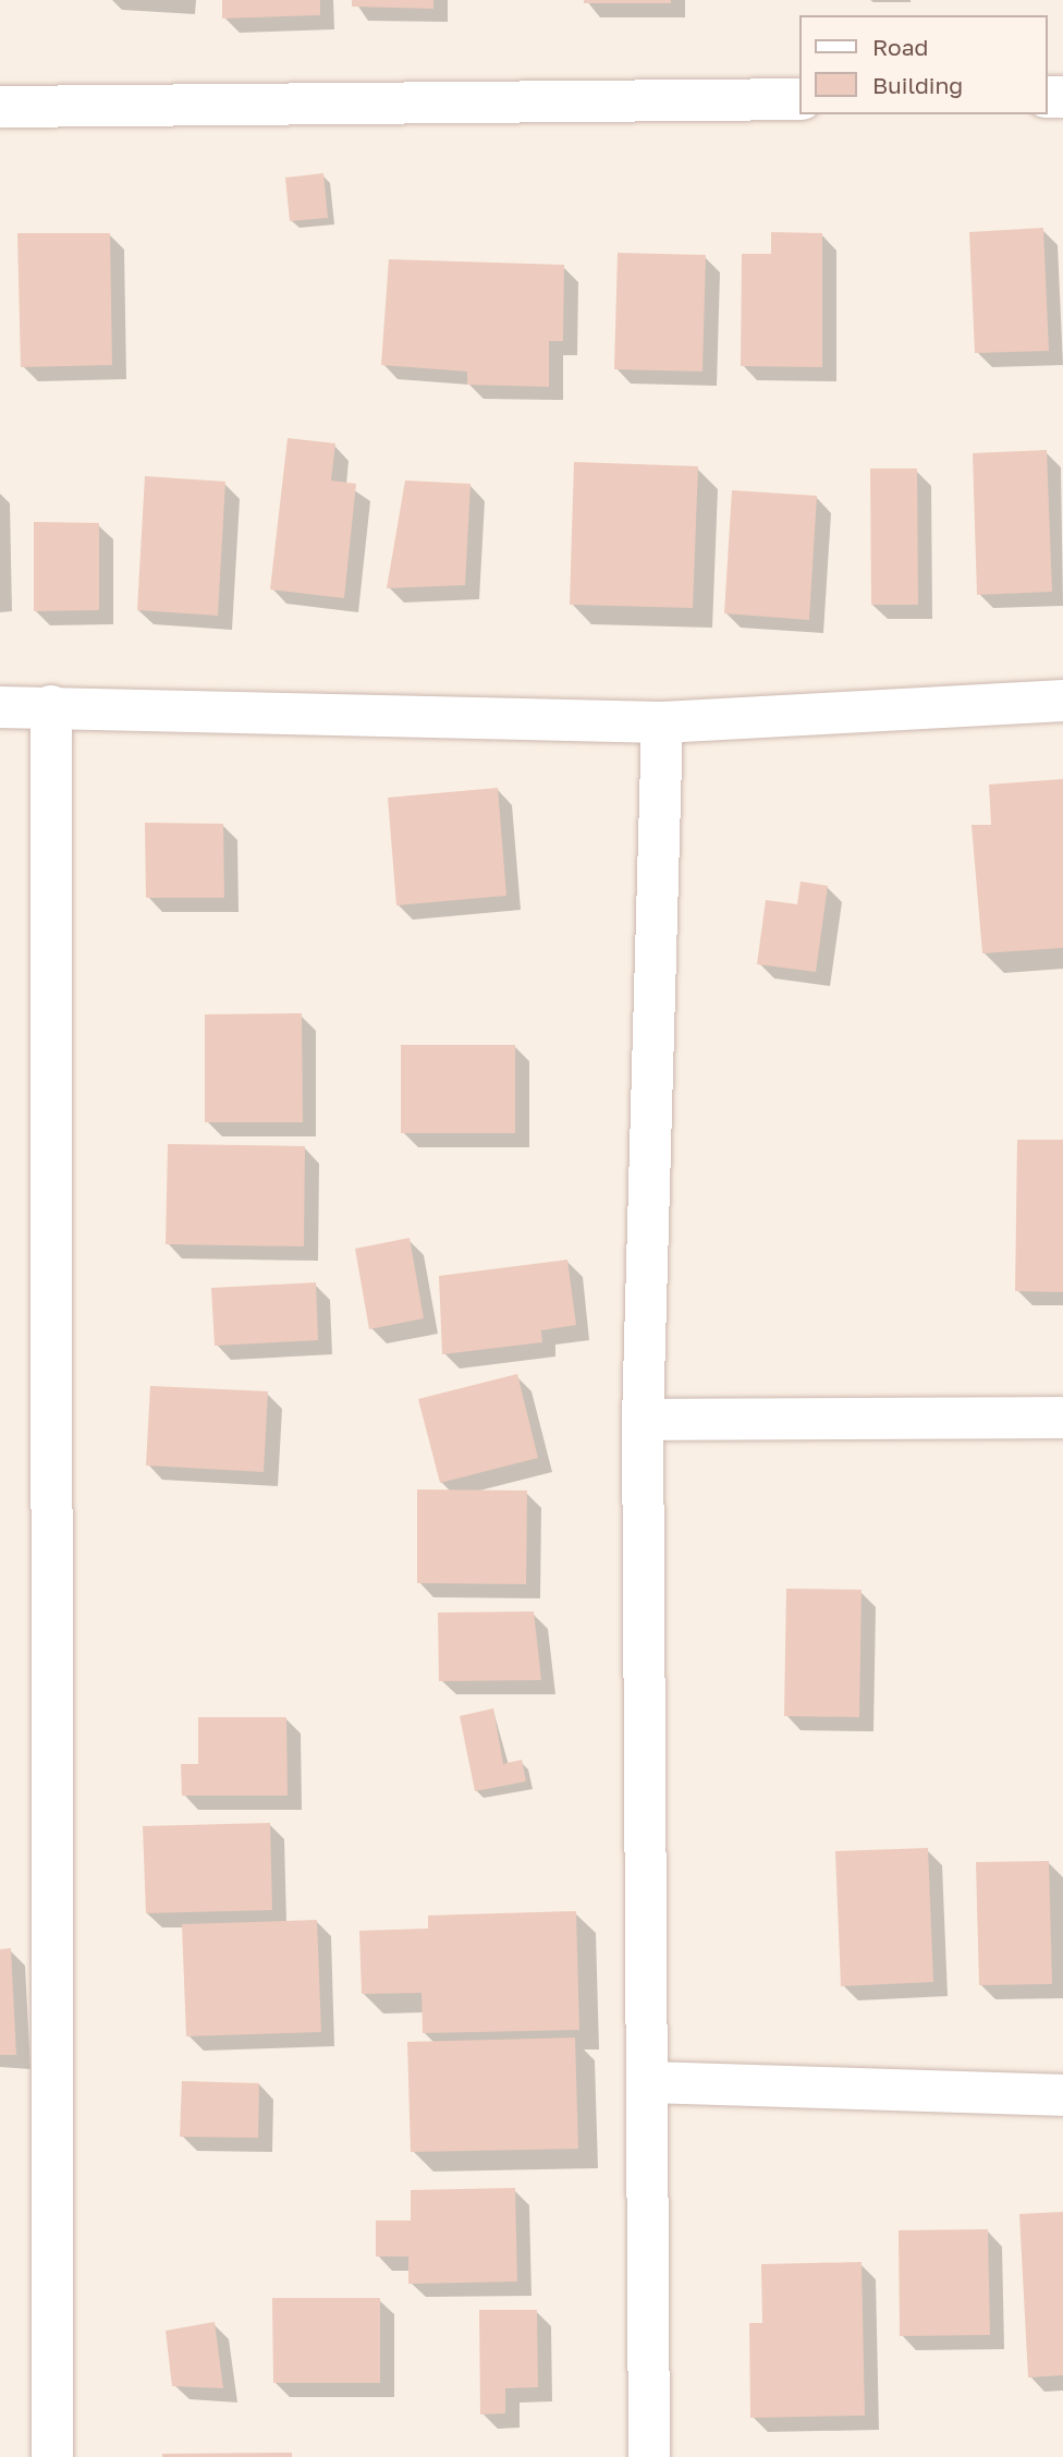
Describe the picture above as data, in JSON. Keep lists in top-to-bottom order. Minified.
{"legend":["Road","Building"]}
